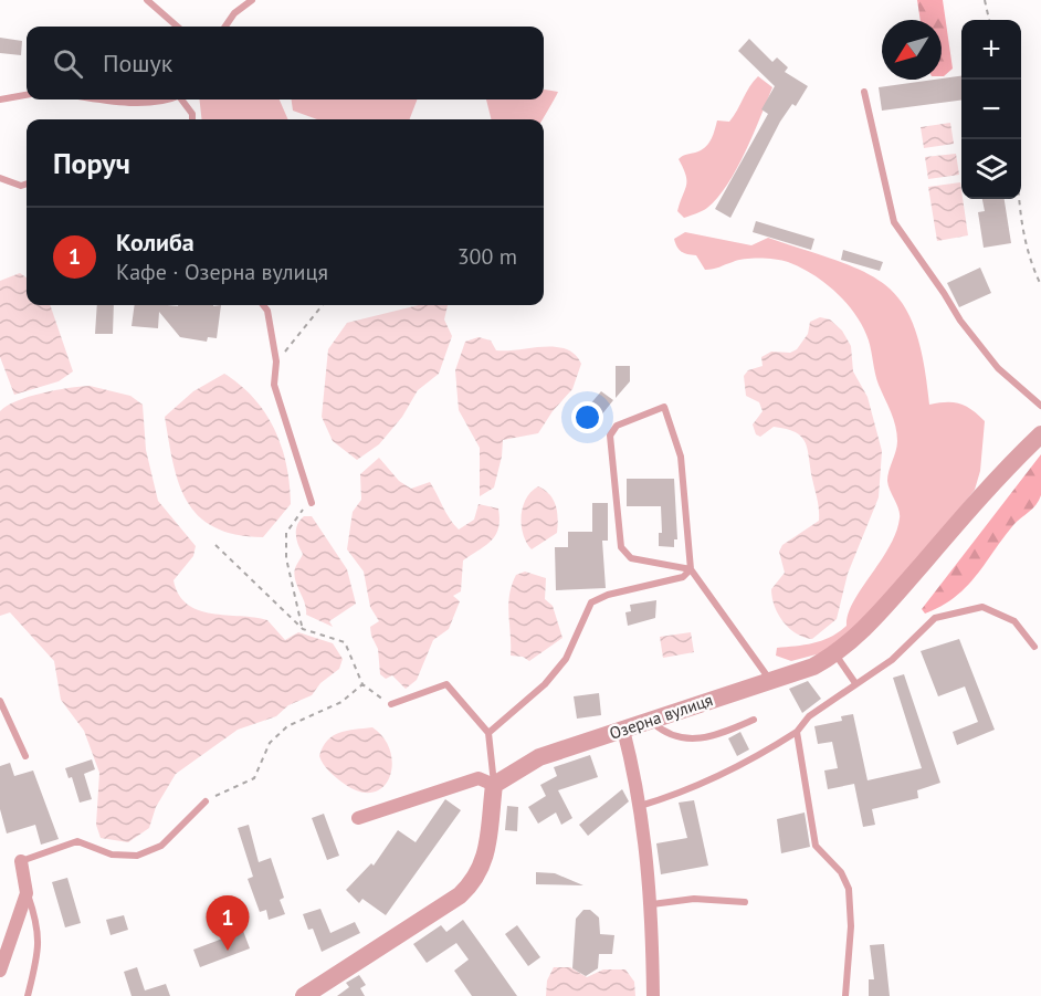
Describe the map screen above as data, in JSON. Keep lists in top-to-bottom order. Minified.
{"streets":{"street":["Озерна вулиця"]},"north":"bottom left","page":{"map_buttons":["+","−"],"search":"Пошук","heading":"Поруч","list":[{"mark":"1","name":"Колиба","note":"Кафе · Озерна вулиця","value":"300 m"}],"pins":"1"}}
